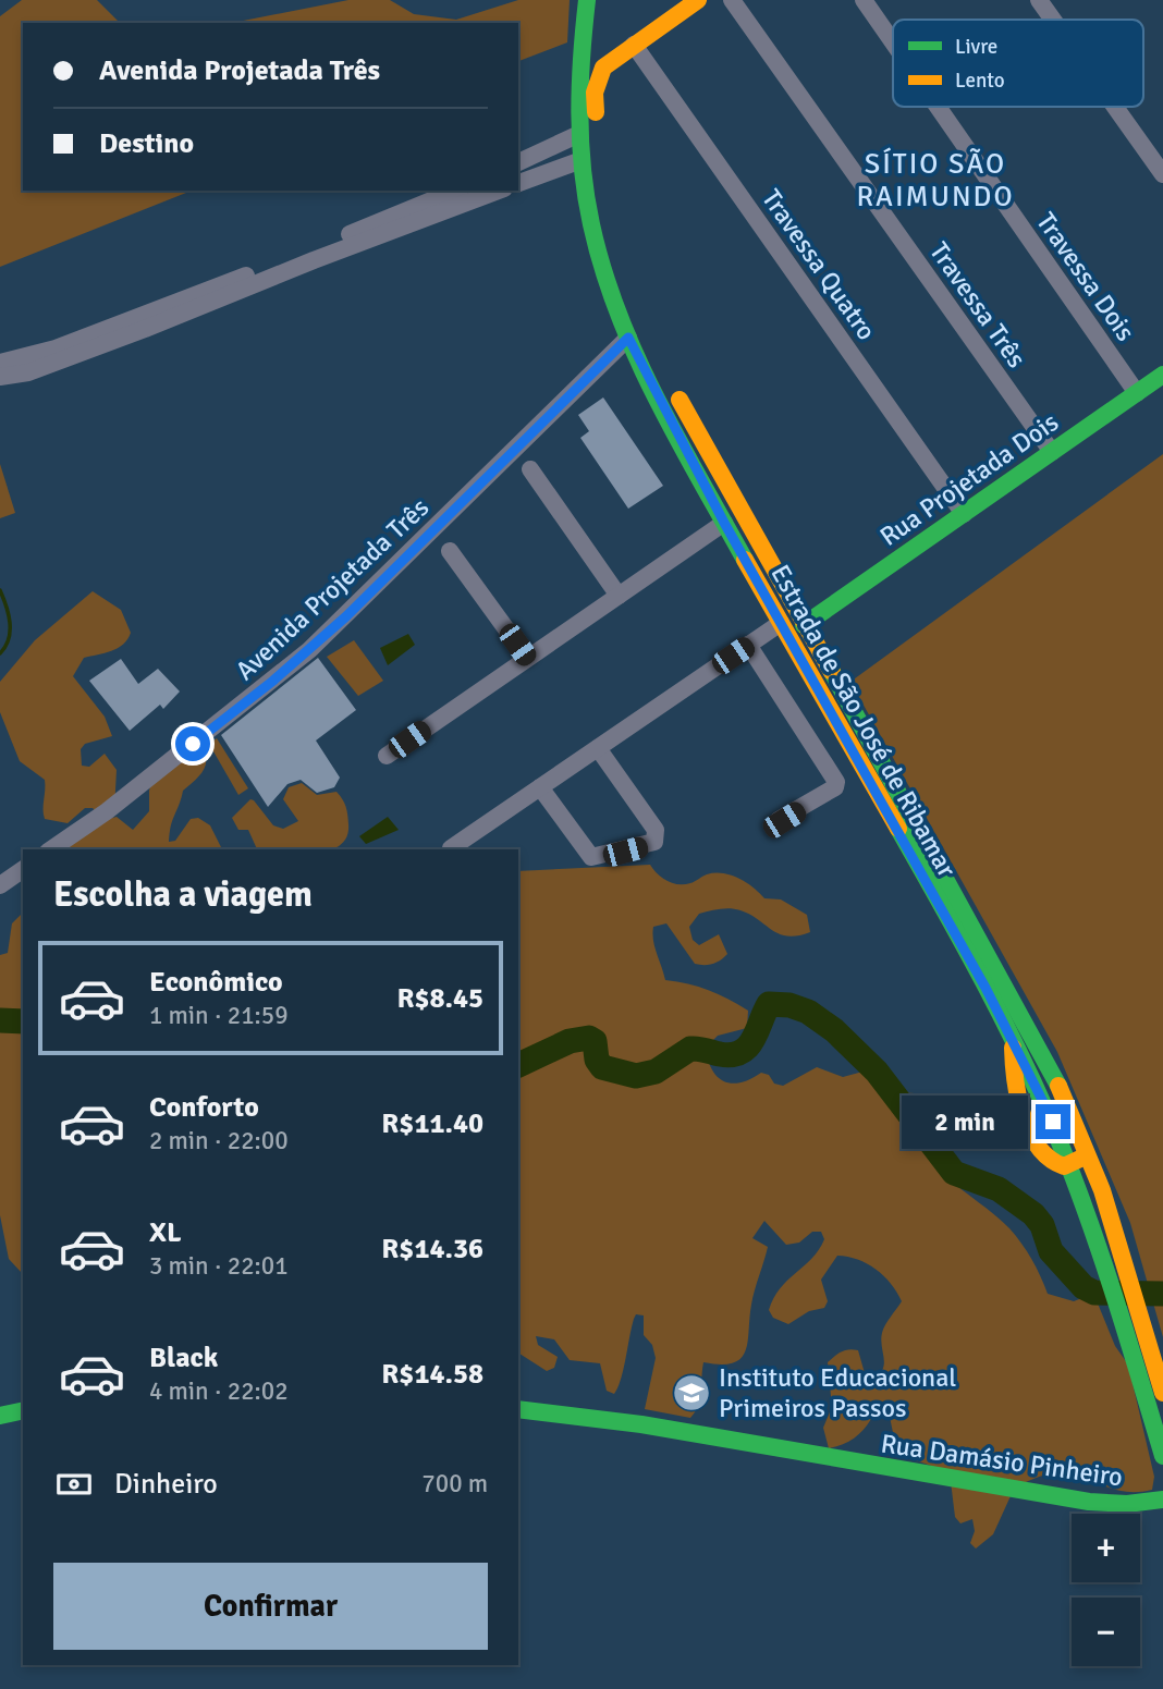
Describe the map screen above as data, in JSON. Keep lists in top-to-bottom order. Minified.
{"streets":{"main road":["Rua Projetada Dois","Estrada de São José de Ribamar","Rua Damásio Pinheiro"],"street":["Travessa Quatro","Travessa Dois","Travessa Três","Avenida Projetada Três"]},"crossings":[["Travessa Quatro","Rua Projetada Dois"],["Travessa Dois","Rua Projetada Dois"],["Travessa Três","Rua Projetada Dois"],["Rua Projetada Dois","Estrada de São José de Ribamar"],["Avenida Projetada Três","Estrada de São José de Ribamar"]],"districts":["SÍTIO SÃO RAIMUNDO"],"places":{"school or university":["Instituto Educacional Primeiros Passos"]},"legend":["Livre","Lento"],"page":{"banner":["Avenida Projetada Três","Destino"],"heading":"Escolha a viagem","list":[{"name":"Econômico","note":"1 min · 21:59","value":"R$8.45"},{"name":"Conforto","note":"2 min · 22:00","value":"R$11.40"},{"name":"XL","note":"3 min · 22:01","value":"R$14.36"},{"name":"Black","note":"4 min · 22:02","value":"R$14.58"}],"bubble":"2 min","pay":["Dinheiro","700 m"],"map_buttons":["+","−"],"buttons":"Confirmar"}}
